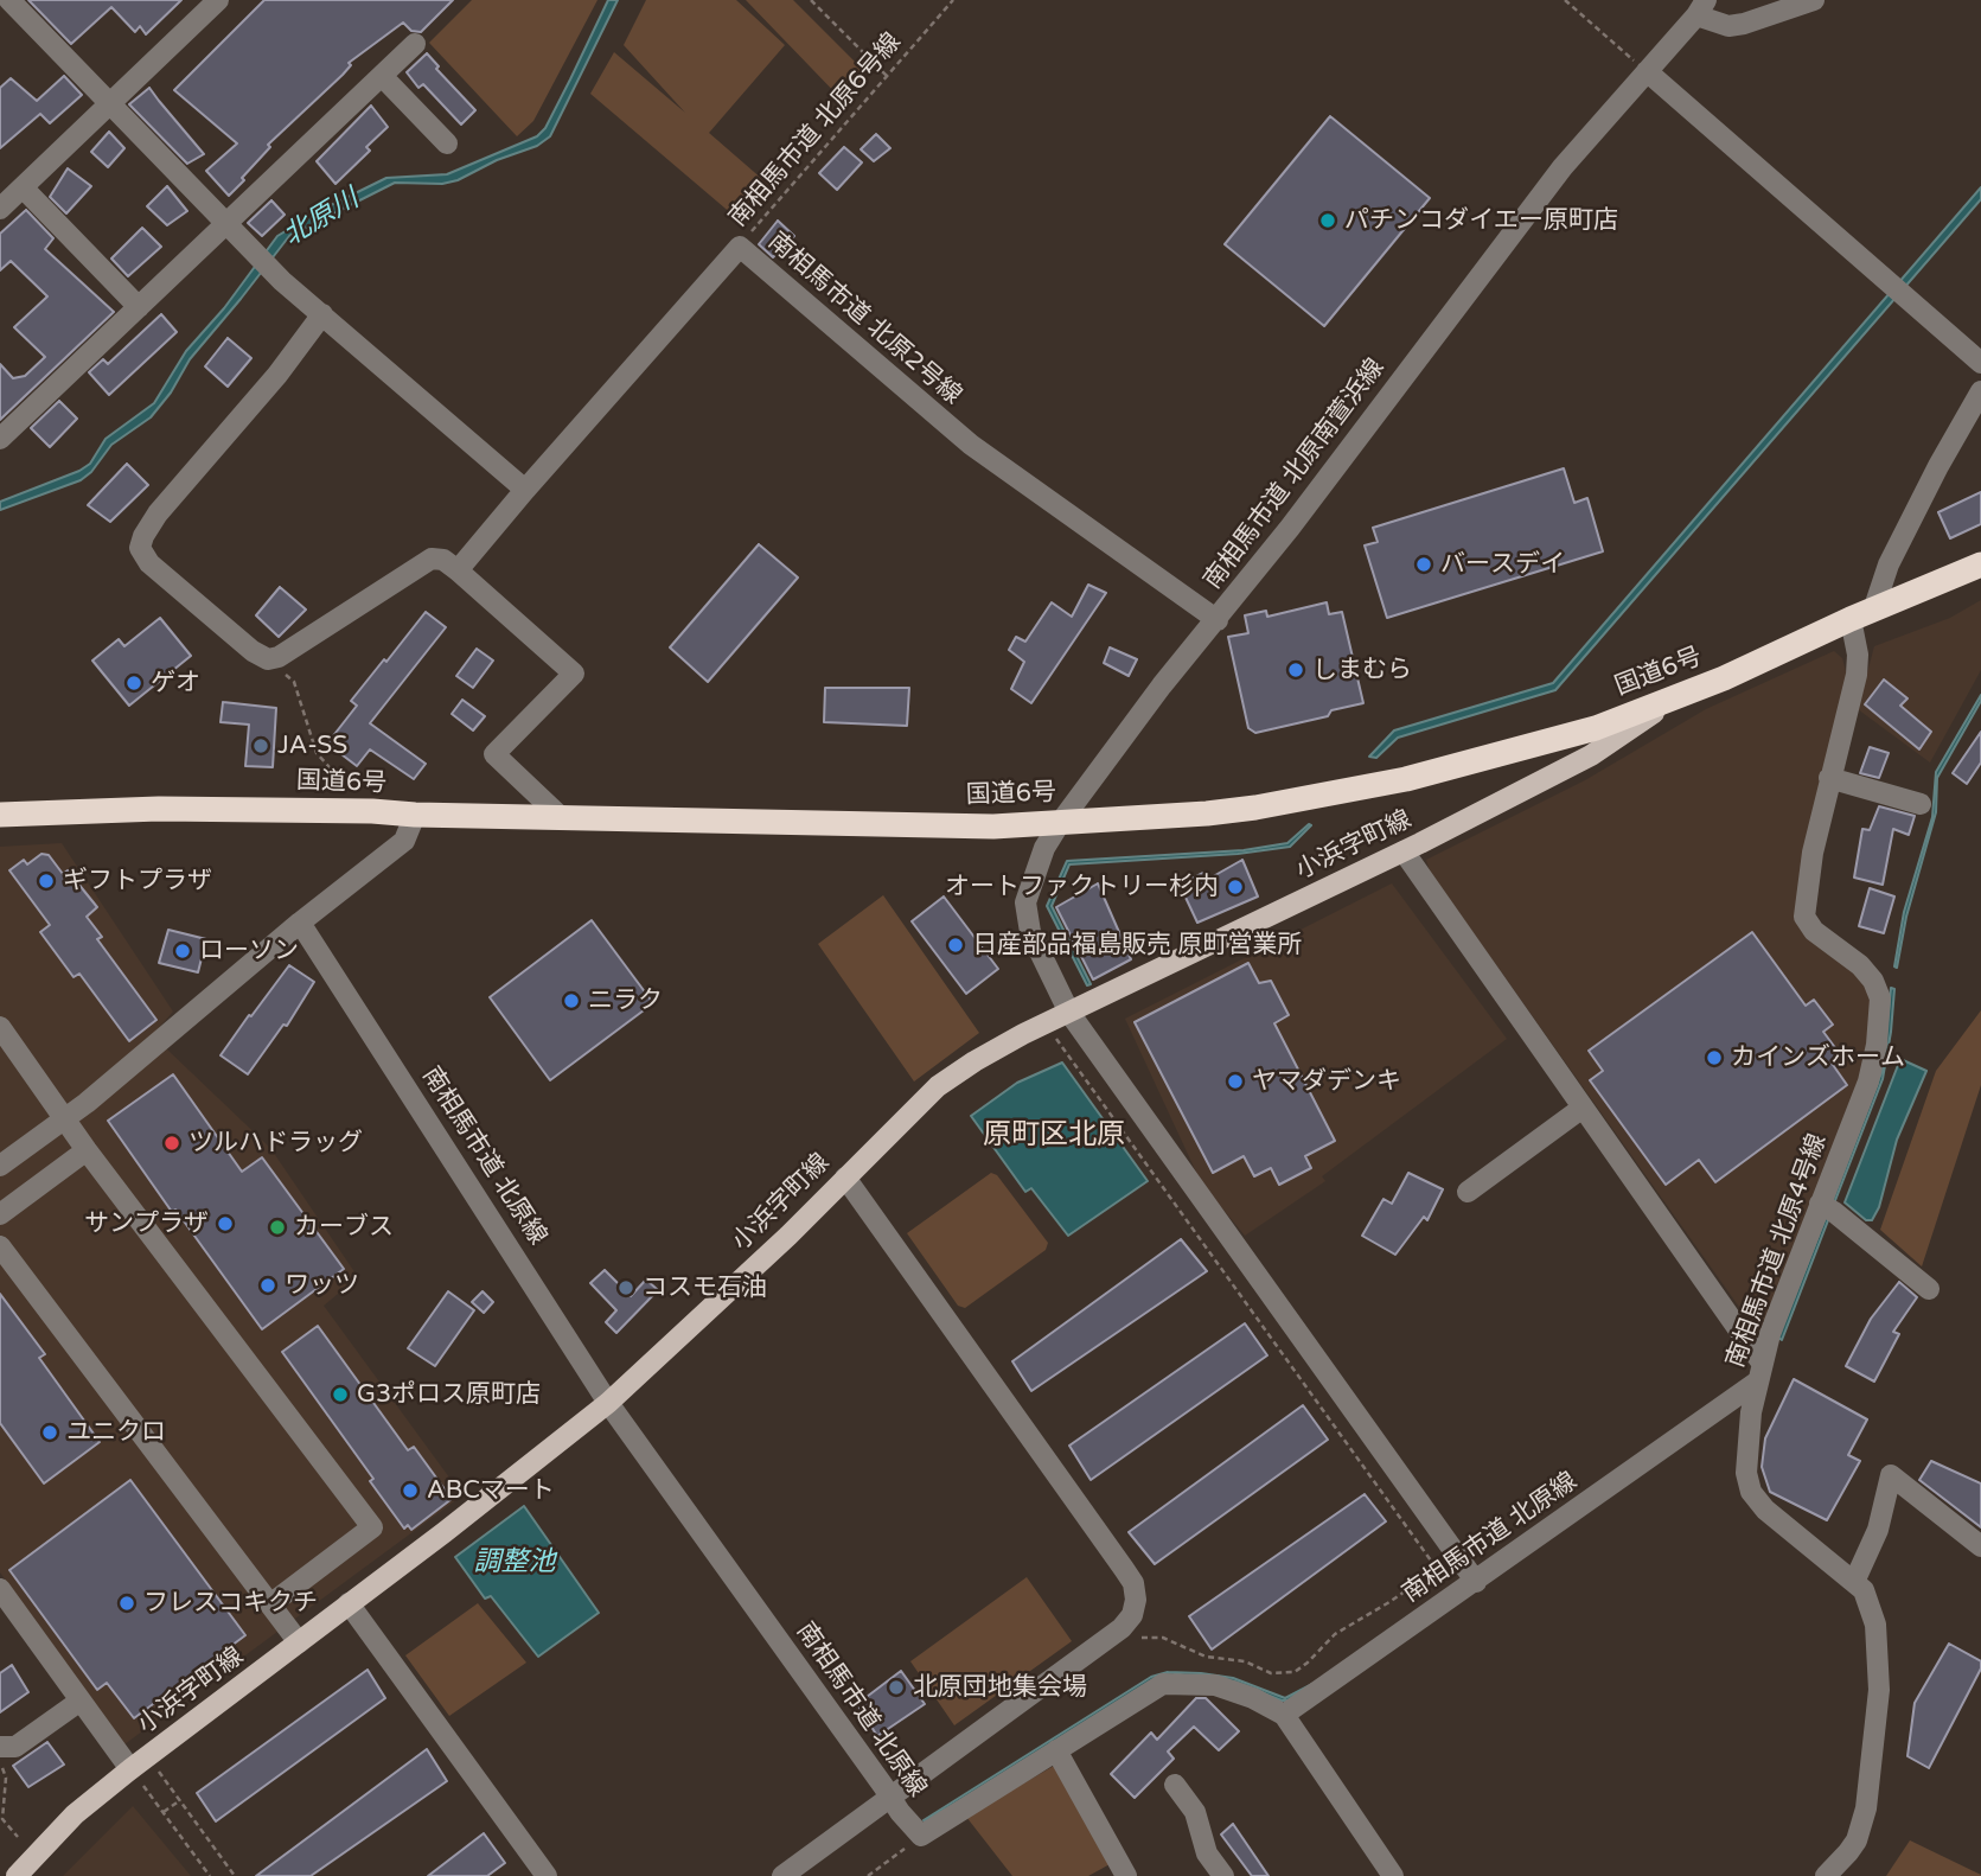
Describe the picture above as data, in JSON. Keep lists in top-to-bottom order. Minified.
{"streets":{"highway":["国道6号"],"main road":["小浜字町線"],"street":["南相馬市道 北原2号線","南相馬市道 北原南萱浜線","南相馬市道 北原線","南相馬市道 北原4号線"],"path":["南相馬市道 北原6号線"]},"crossings":[["南相馬市道 北原6号線","南相馬市道 北原2号線"],["南相馬市道 北原2号線","南相馬市道 北原南萱浜線"],["南相馬市道 北原南萱浜線","国道6号"],["南相馬市道 北原南萱浜線","小浜字町線"],["南相馬市道 北原南萱浜線","南相馬市道 北原線"],["国道6号","小浜字町線"],["国道6号","南相馬市道 北原4号線"],["小浜字町線","南相馬市道 北原線"],["南相馬市道 北原線","南相馬市道 北原4号線"]],"districts":["原町区北原"],"water":["北原川","調整池"],"places":["パチンコダイエー原町店","バースデイ","しまむら","ゲオ","JA-SS","ギフトプラザ","オートファクトリー杉内","日産部品福島販売 原町営業所","ローソン","ニラク","カインズホーム","ヤマダデンキ","ツルハドラッグ","サンプラザ","カーブス","ワッツ","コスモ石油","G3ポロス原町店","ユニクロ","ABCマート","フレスコキクチ","北原団地集会場"]}
